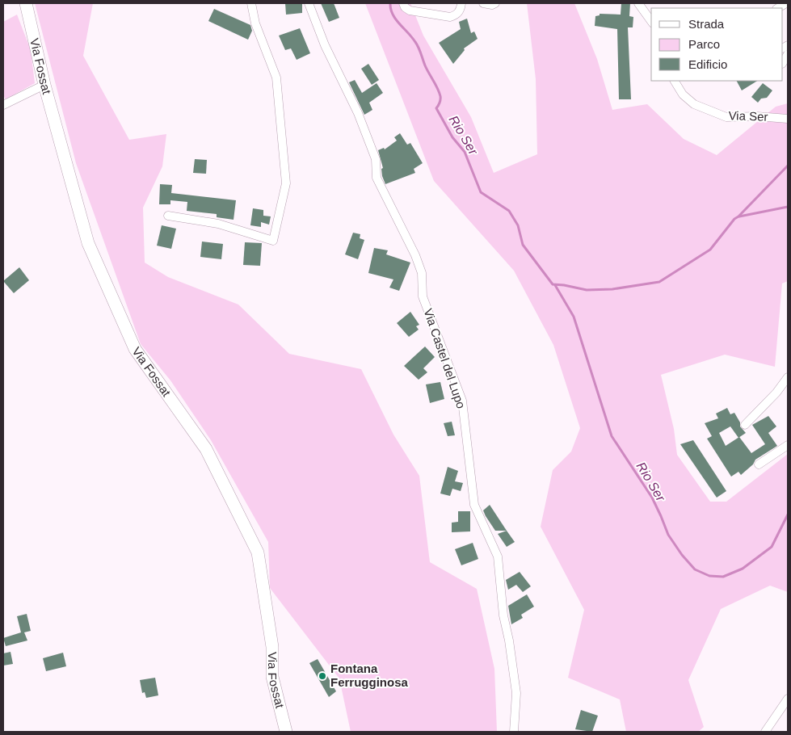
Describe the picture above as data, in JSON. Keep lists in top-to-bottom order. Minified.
{"streets":{"street":["Via Fossat","Via Ser","Via Castel del Lupo"]},"water":["Rio Ser"],"places":["Fontana Ferrugginosa"],"legend":["Strada","Parco","Edificio"]}
